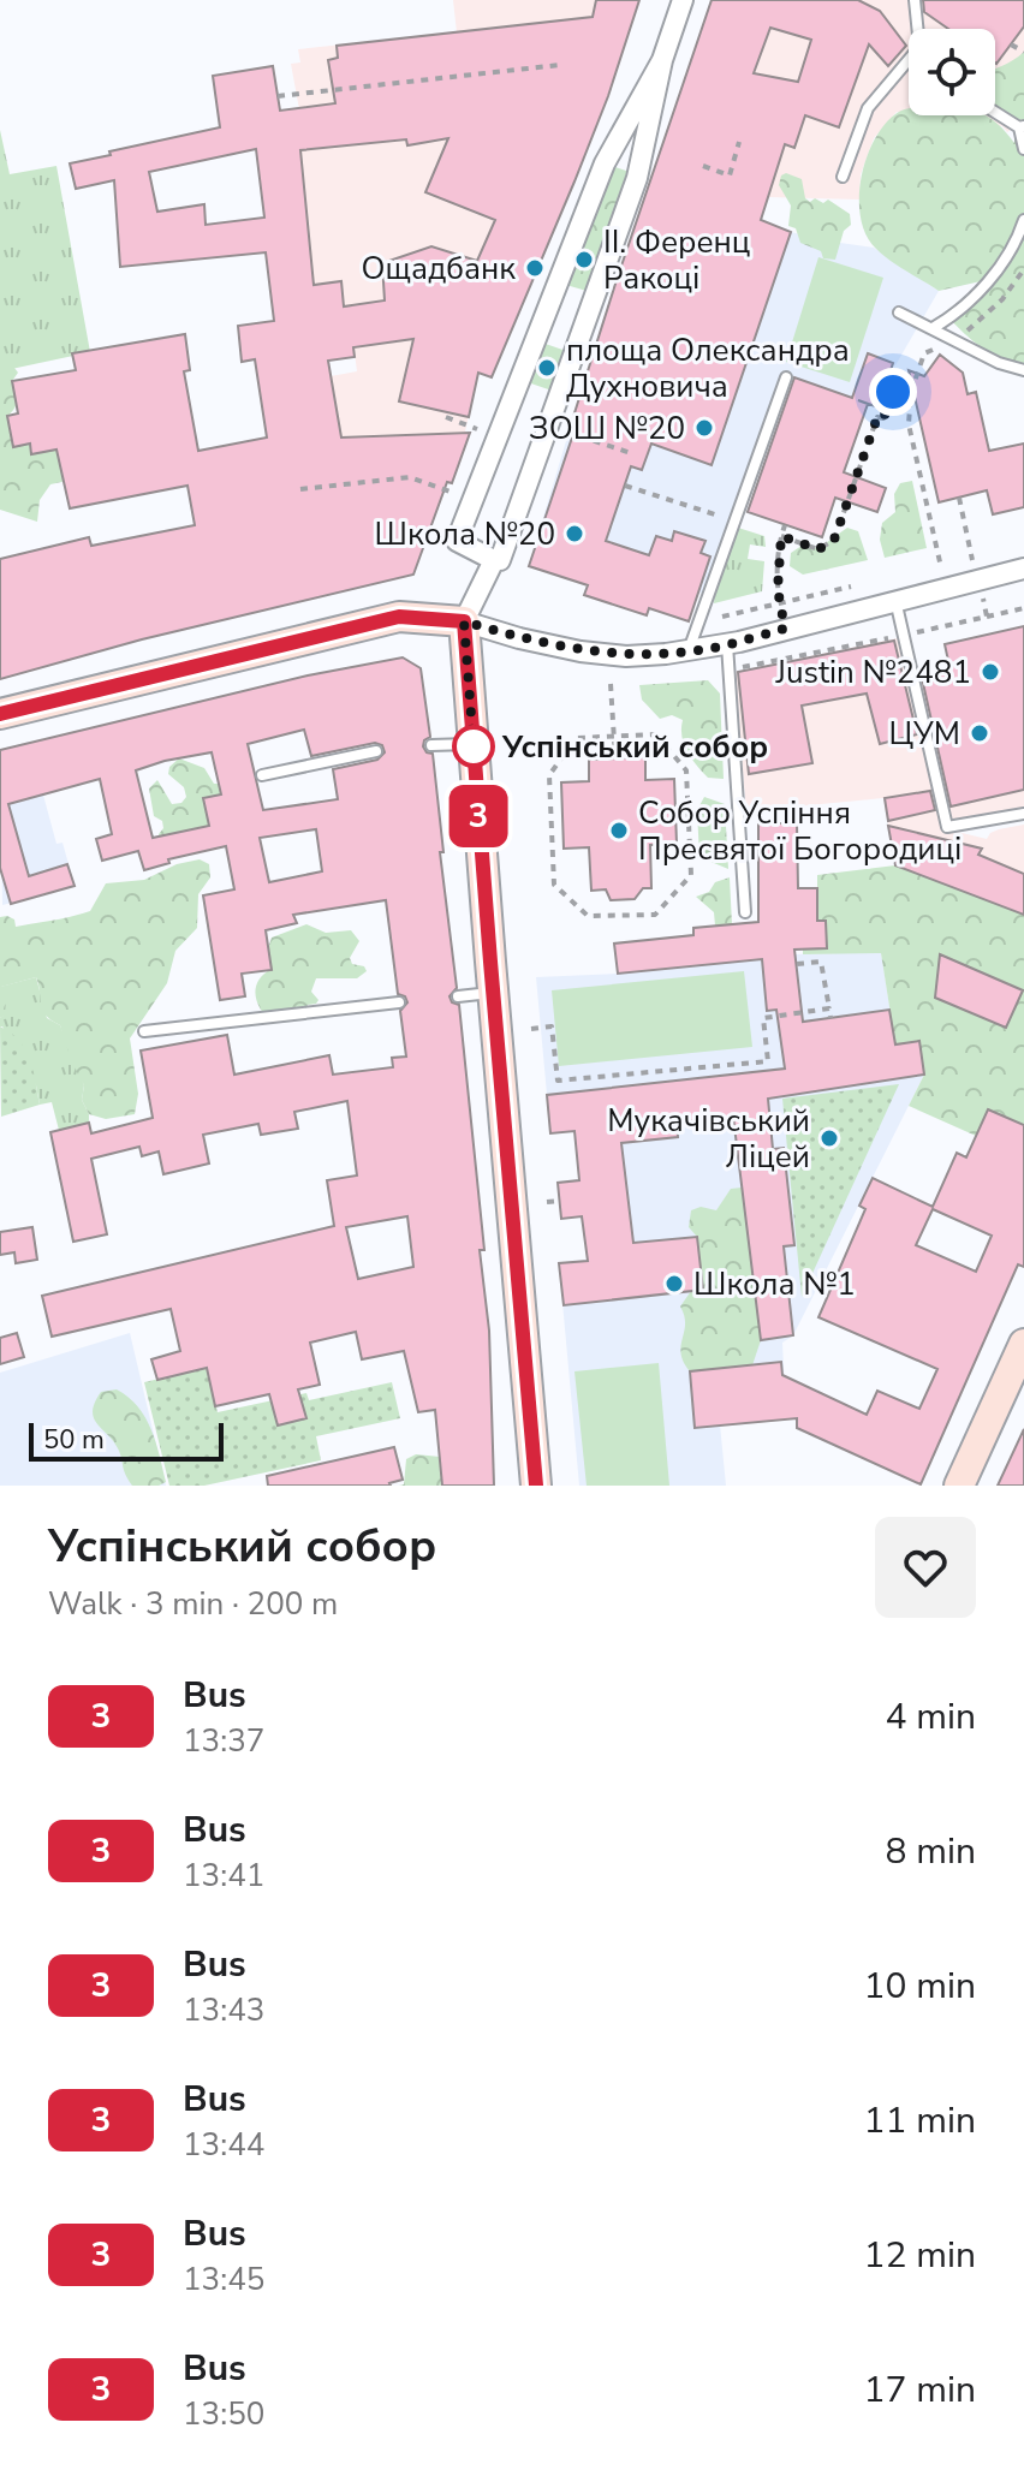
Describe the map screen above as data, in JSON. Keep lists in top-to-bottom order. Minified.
{"places":["II. Ференц Ракоці","Ощадбанк","площа Олександра Духновича","ЗОШ №20","Школа №20","Justin №2481","ЦУМ","Успінський собор","Собор Успіння Пресвятої Богородиці","Мукачівський Ліцей","Школа №1"],"lines":["bus line 3"],"scale_bar":"50 m","page":{"on_map":"3","scale":"50 m","heading":["Успінський собор","Walk · 3 min · 200 m"],"list":[{"mark":"3","name":"Bus","note":"13:37","value":"4 min"},{"mark":"3","name":"Bus","note":"13:41","value":"8 min"},{"mark":"3","name":"Bus","note":"13:43","value":"10 min"},{"mark":"3","name":"Bus","note":"13:44","value":"11 min"},{"mark":"3","name":"Bus","note":"13:45","value":"12 min"},{"mark":"3","name":"Bus","note":"13:50","value":"17 min"}]}}
